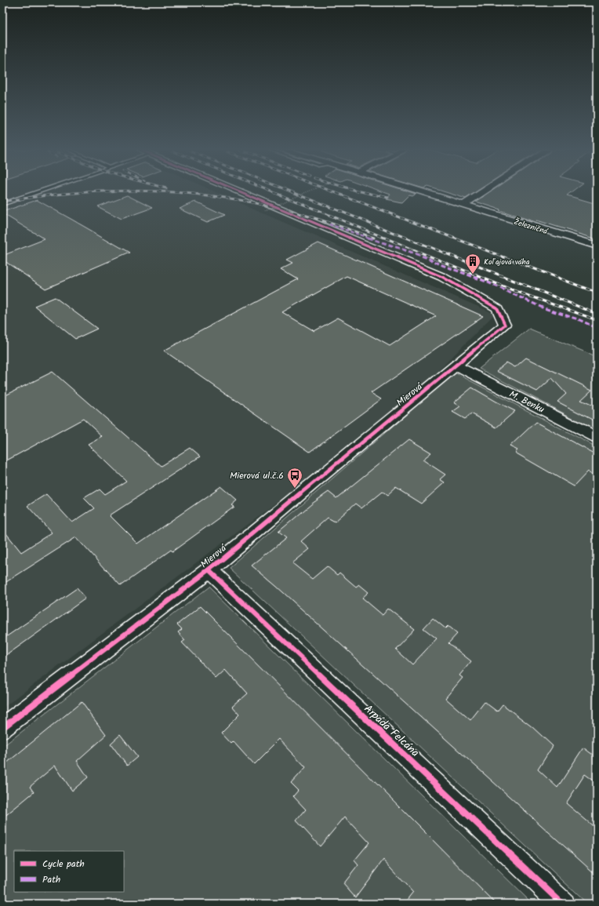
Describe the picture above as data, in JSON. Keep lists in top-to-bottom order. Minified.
{"streets":{"street":["Železničná","Mierová","M. Benku","Arpáda Felcána"]},"crossings":[["Mierová","M. Benku"],["Mierová","Arpáda Felcána"]],"places":{"building":["Koľajová váha"],"bus stop":["Mierová ul.č.6"]},"legend":["Cycle path","Path"]}
